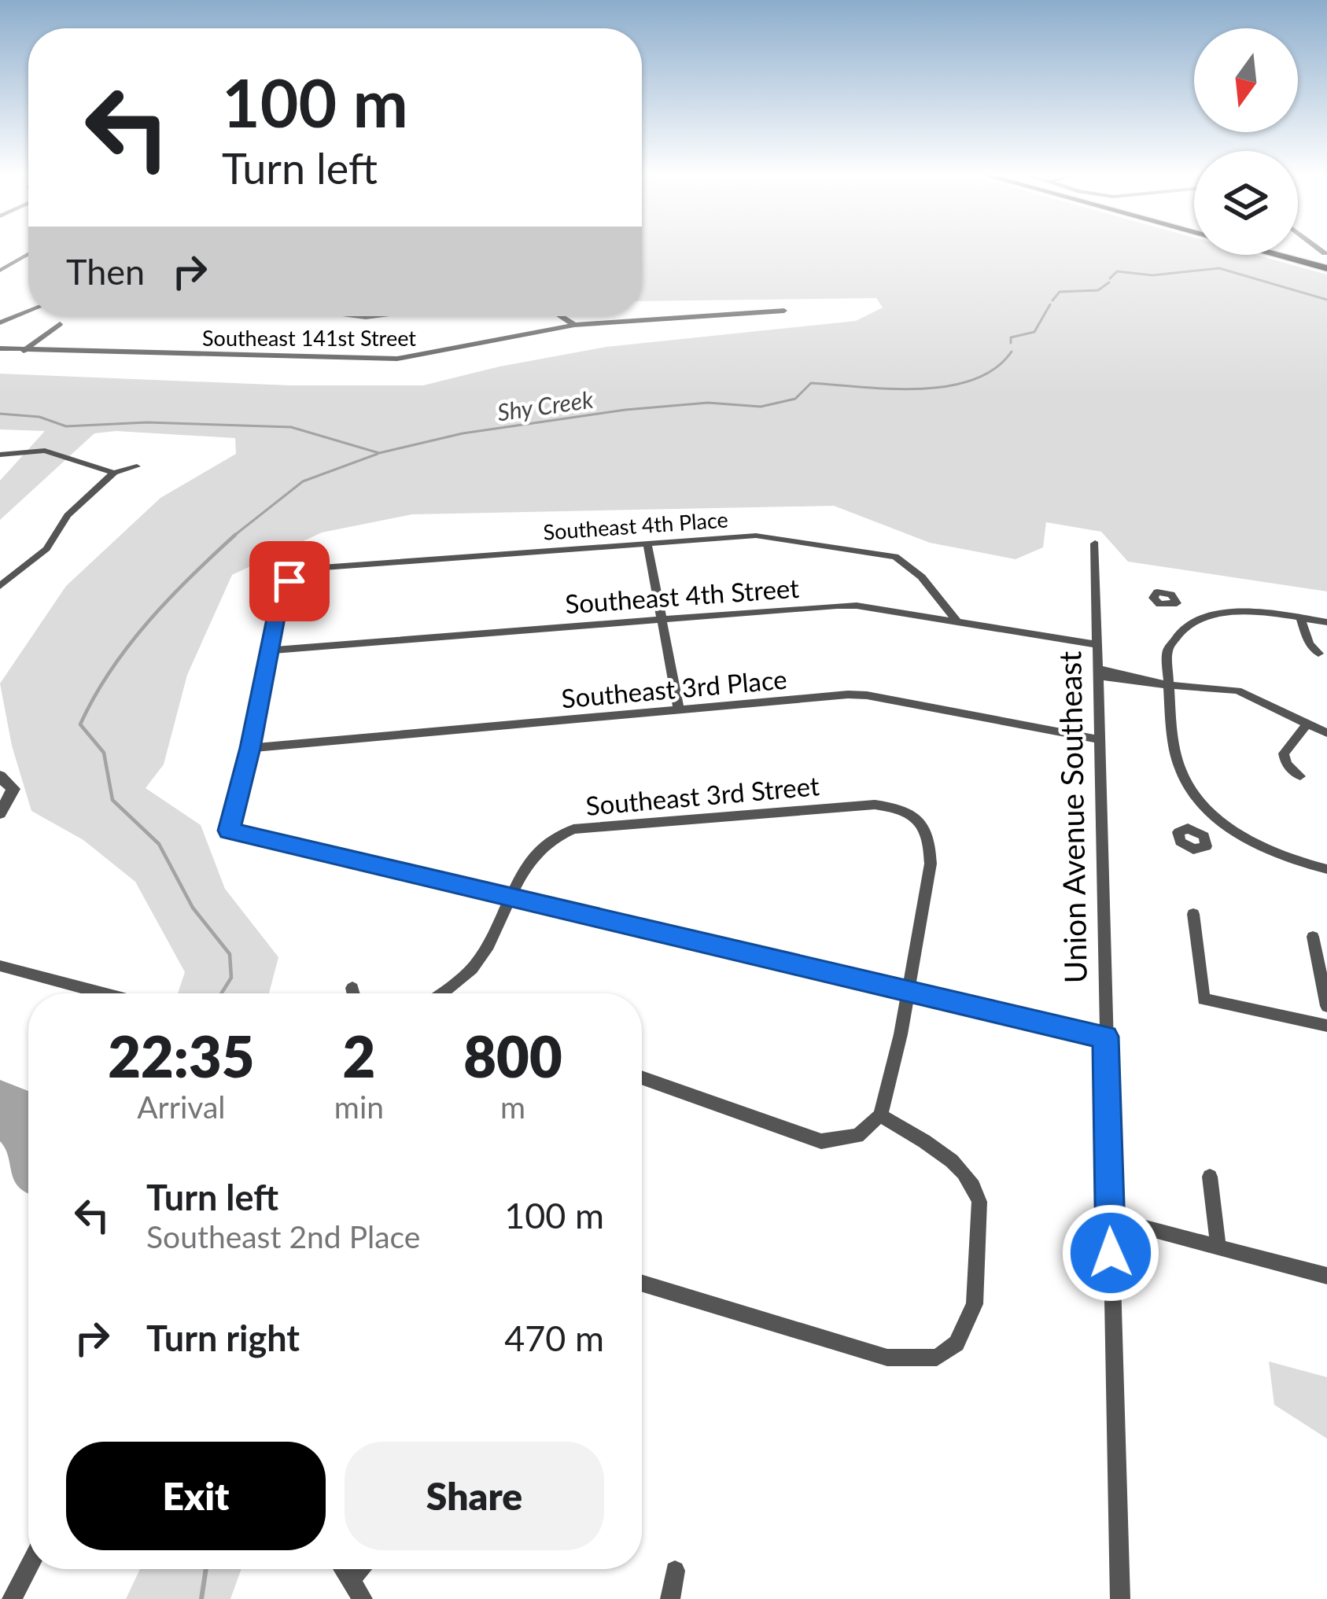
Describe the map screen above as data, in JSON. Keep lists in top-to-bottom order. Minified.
{"streets":{"street":["Southeast 141st Street","Southeast 4th Place","Southeast 4th Street","Southeast 3rd Place","Southeast 3rd Street","Union Avenue Southeast"]},"crossings":[["Southeast 4th Place","Southeast 4th Street"],["Southeast 4th Street","Union Avenue Southeast"],["Southeast 3rd Place","Union Avenue Southeast"]],"water":["Shy Creek"],"north":"bottom","page":{"turn":["100 m","Turn left"],"then":"Then","eta":["22:35","Arrival","2","min","800","m"],"list":[{"name":"Turn left","note":"Southeast 2nd Place","value":"100 m"},{"name":"Turn right","value":"470 m"}],"buttons":["Exit","Share"]}}
